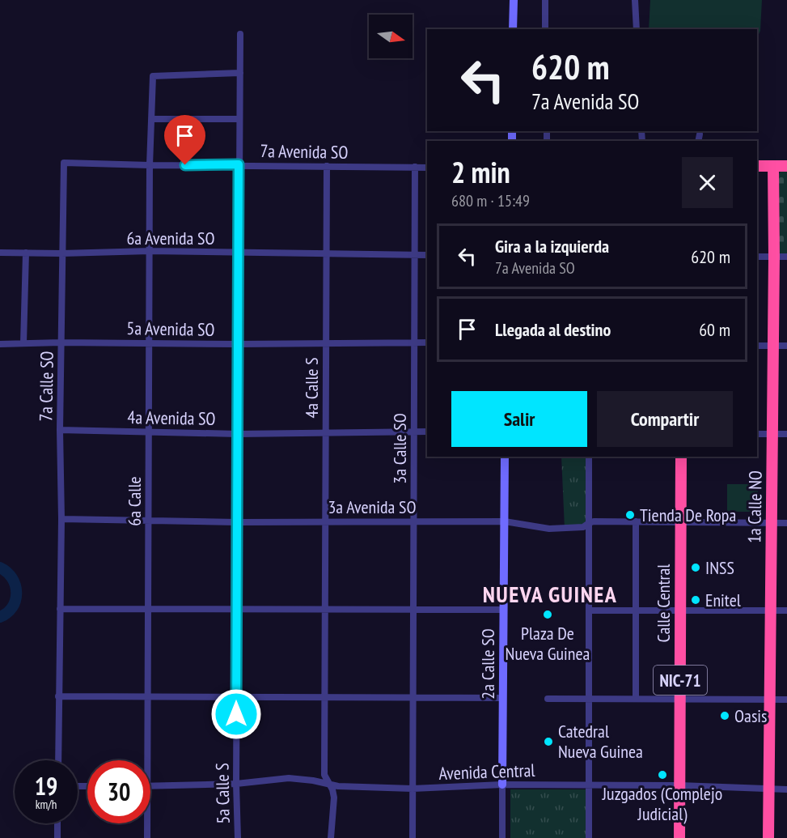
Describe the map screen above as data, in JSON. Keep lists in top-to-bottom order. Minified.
{"streets":{"highway":["1a Calle NO","Calle Central","NIC-71"],"street":["7a Avenida SO","6a Avenida SO","5a Avenida SO","7a Calle SO","4a Calle S","4a Avenida SO","3a Calle SO","6a Calle","3a Avenida SO","2a Calle SO","Avenida Central","5a Calle S"]},"crossings":[["7a Avenida SO","7a Calle SO"],["7a Avenida SO","4a Calle S"],["7a Avenida SO","3a Calle SO"],["7a Avenida SO","6a Calle"],["7a Avenida SO","5a Calle S"],["6a Avenida SO","7a Calle SO"],["6a Avenida SO","4a Calle S"],["6a Avenida SO","3a Calle SO"],["6a Avenida SO","6a Calle"],["6a Avenida SO","5a Calle S"],["5a Avenida SO","7a Calle SO"],["5a Avenida SO","4a Calle S"],["5a Avenida SO","3a Calle SO"],["5a Avenida SO","6a Calle"],["5a Avenida SO","5a Calle S"],["7a Calle SO","4a Avenida SO"],["7a Calle SO","6a Calle"],["7a Calle SO","3a Avenida SO"],["4a Calle S","4a Avenida SO"],["4a Calle S","3a Avenida SO"],["4a Calle S","Avenida Central"],["4a Avenida SO","3a Calle SO"],["4a Avenida SO","6a Calle"],["4a Avenida SO","5a Calle S"],["3a Calle SO","3a Avenida SO"],["3a Calle SO","Avenida Central"],["6a Calle","3a Avenida SO"],["6a Calle","5a Calle S"],["3a Avenida SO","1a Calle NO"],["3a Avenida SO","Calle Central"],["3a Avenida SO","2a Calle SO"],["3a Avenida SO","5a Calle S"],["1a Calle NO","Avenida Central"],["Calle Central","Avenida Central"],["2a Calle SO","Avenida Central"],["Avenida Central","5a Calle S"]],"districts":["NUEVA GUINEA"],"places":["Tienda De Ropa","INSS","Enitel","Plaza De Nueva Guinea","Oasis","Catedral Nueva Guinea","Juzgados (Complejo Judicial)"],"north":"right","page":{"turn":["620 m","7a Avenida SO"],"heading":["2 min","680 m · 15:49"],"list":[{"name":"Gira a la izquierda","note":"7a Avenida SO","value":"620 m"},{"name":"Llegada al destino","value":"60 m"}],"buttons":["Salir","Compartir"],"speed":"19 km/h","limit":"30"}}
